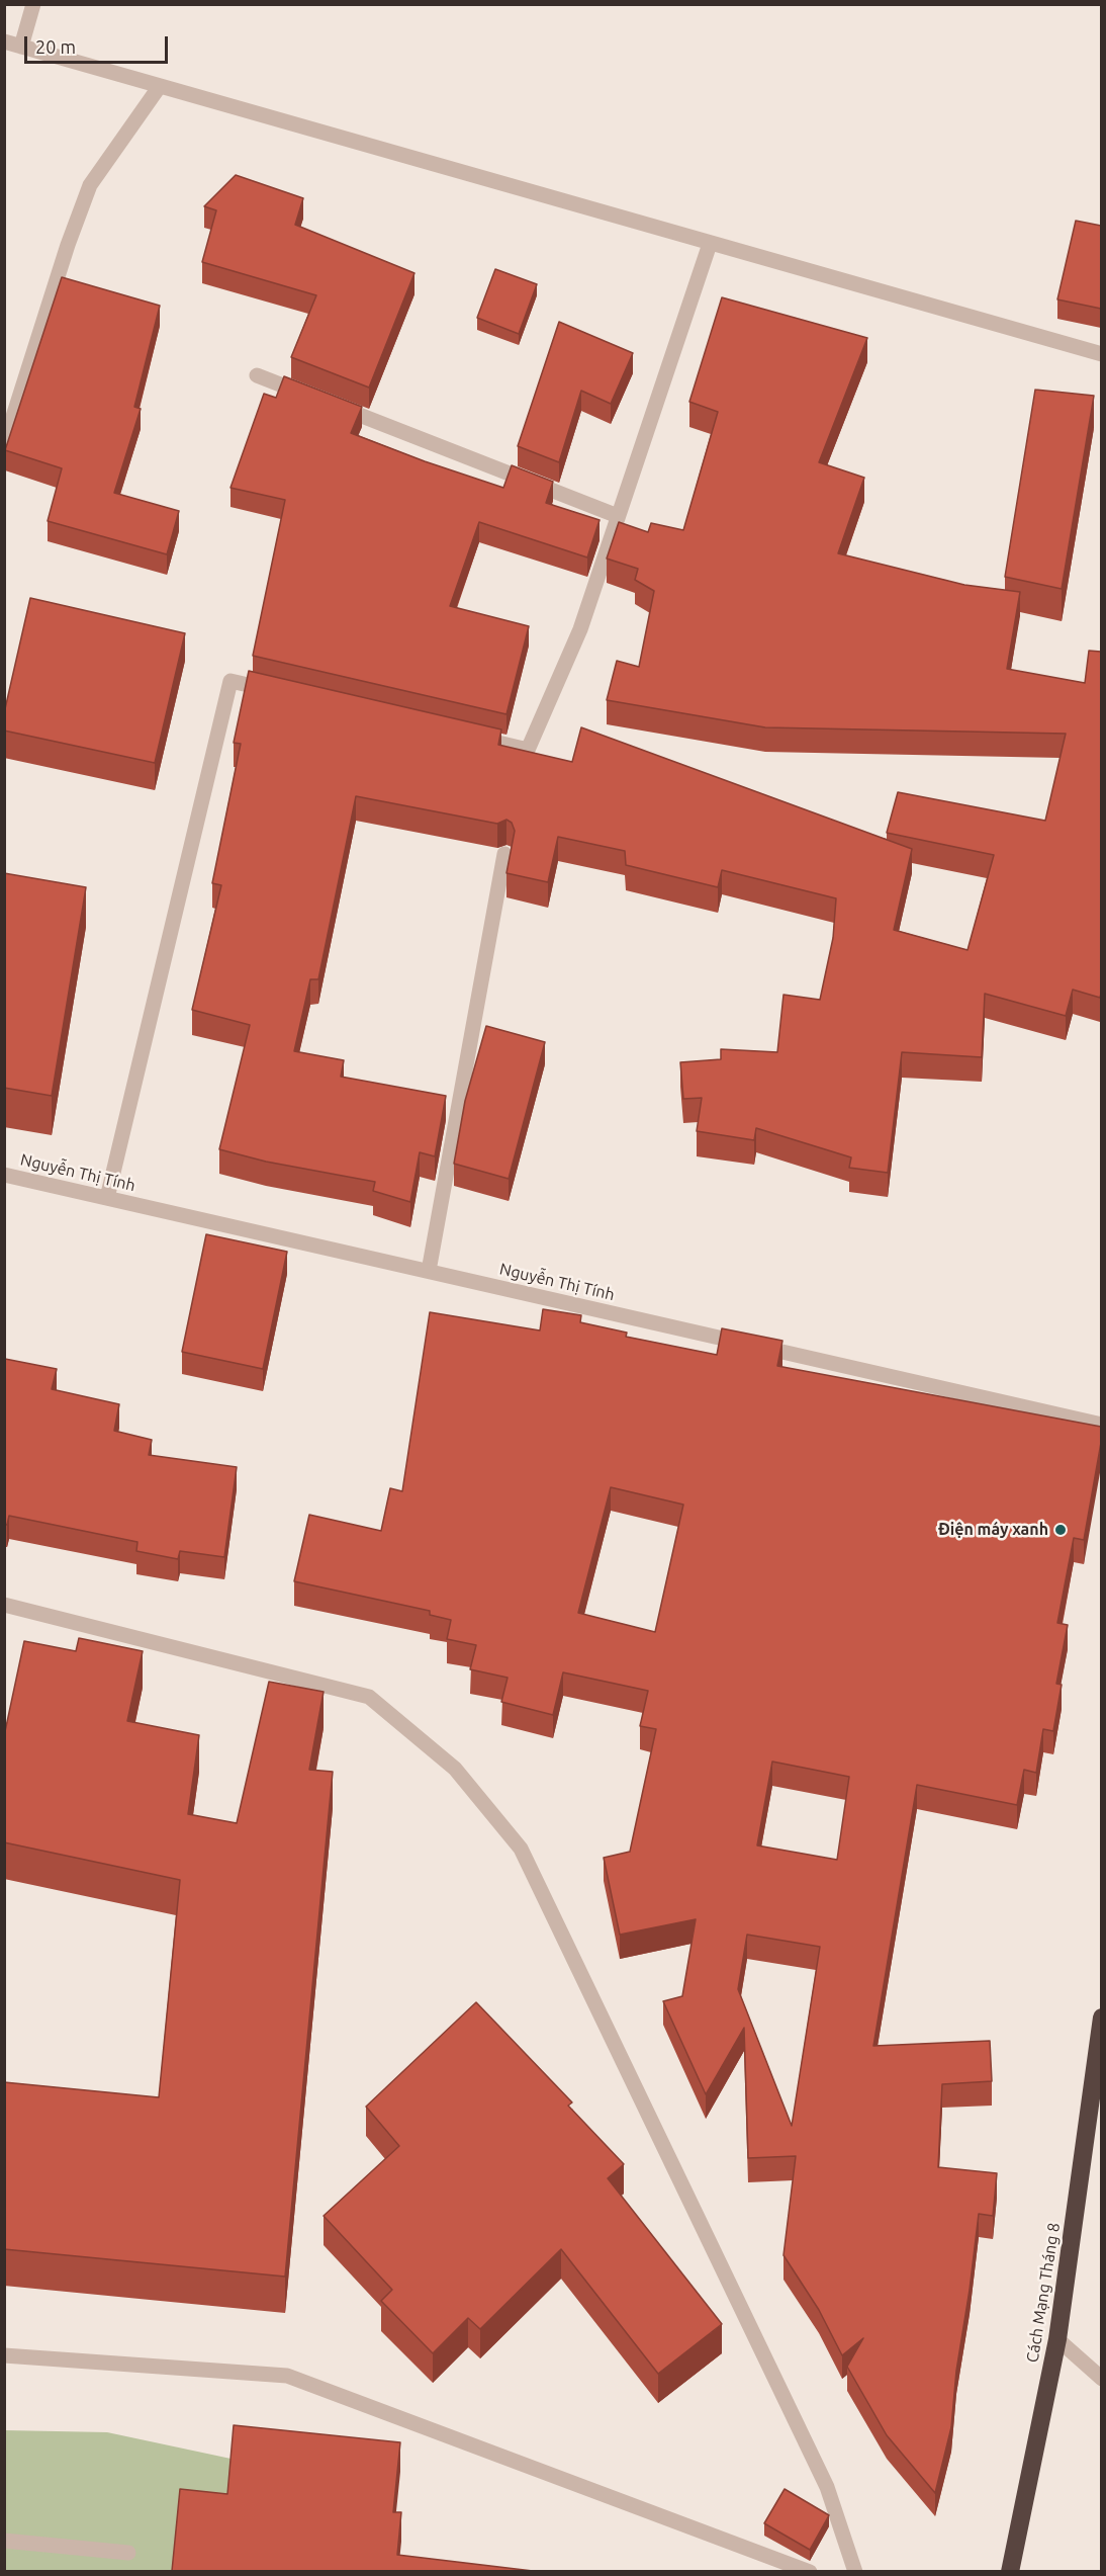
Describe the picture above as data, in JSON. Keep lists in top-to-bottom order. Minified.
{"streets":{"highway":["Cách Mạng Tháng 8"],"street":["Nguyễn Thị Tính"]},"places":["Điện máy xanh"],"scale_bar":"20 m"}
